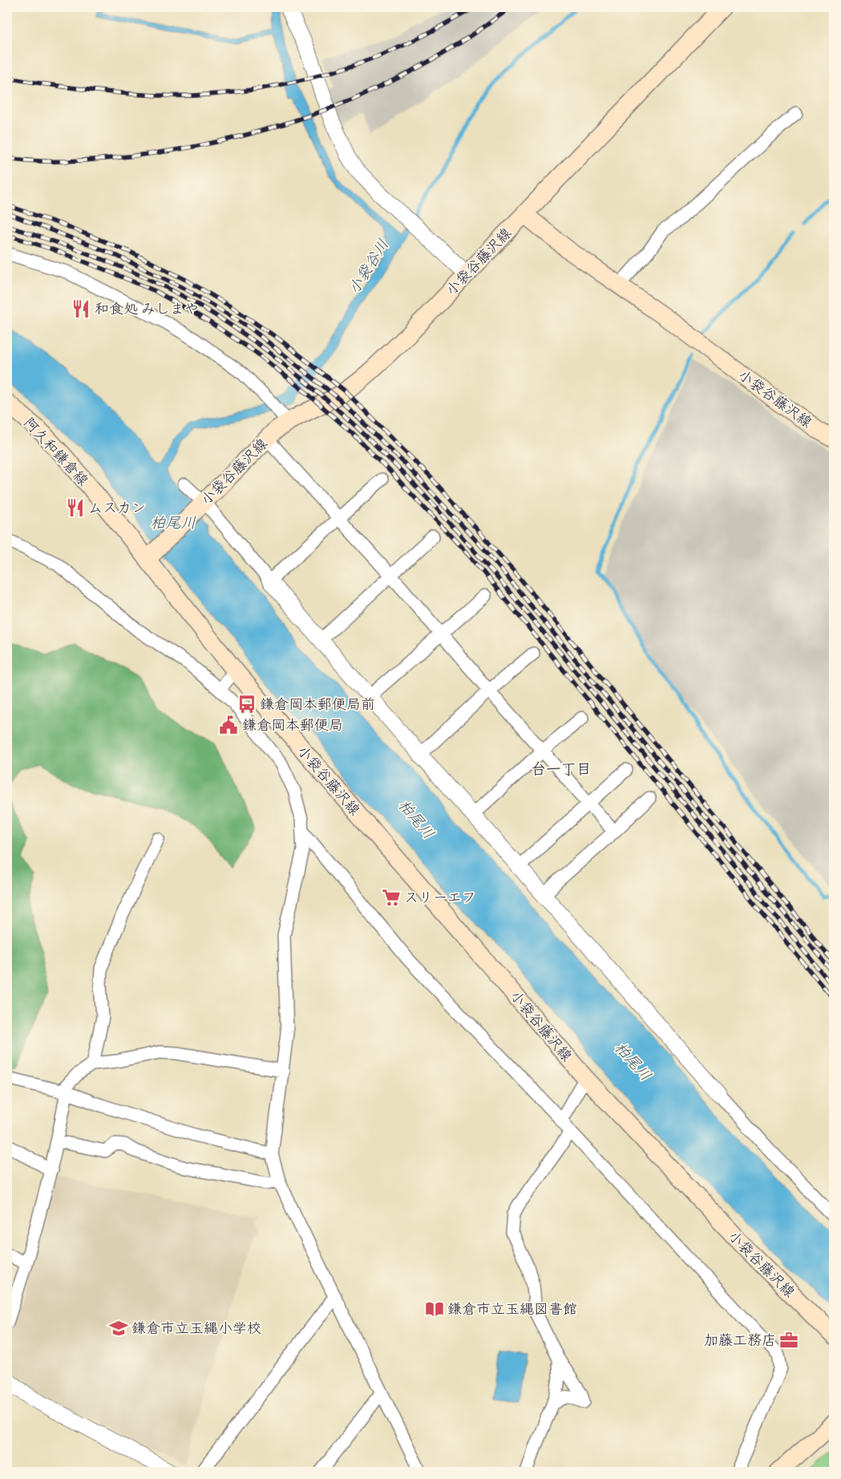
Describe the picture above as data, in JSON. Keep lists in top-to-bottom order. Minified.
{"streets":{"main road":["小袋谷藤沢線","阿久和鎌倉線"]},"crossings":[["小袋谷藤沢線","阿久和鎌倉線"]],"districts":["台一丁目"],"water":["小袋谷川","柏尾川"],"places":{"restaurant":["和食処 みしまや","ムスカン"],"bus stop":["鎌倉岡本郵便局前"],"public building":["鎌倉岡本郵便局"],"supermarket":["スリーエフ"],"library":["鎌倉市立玉縄図書館"],"school or university":["鎌倉市立玉縄小学校"],"office":["加藤工務店"]}}
